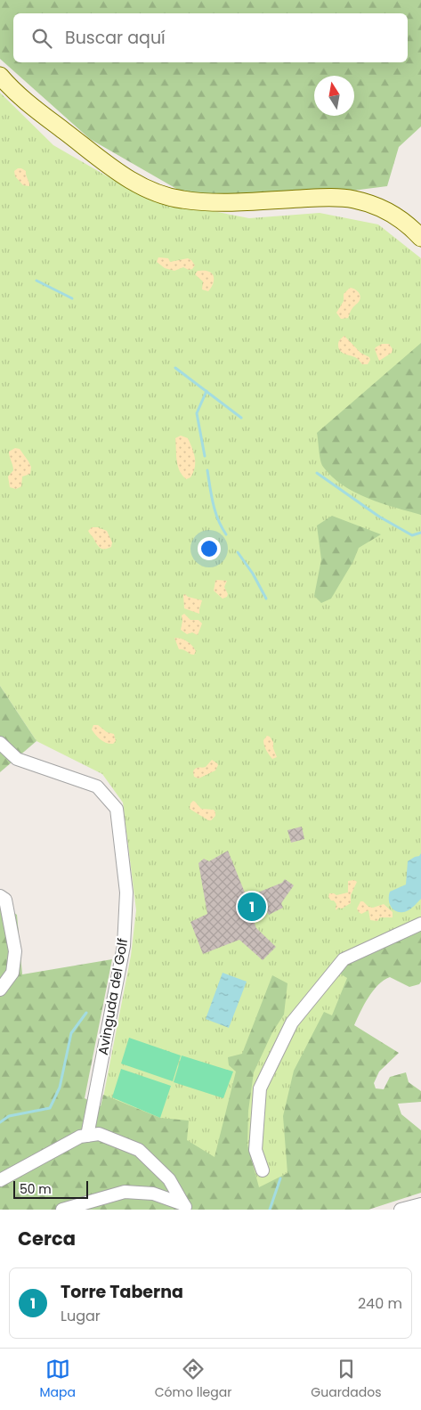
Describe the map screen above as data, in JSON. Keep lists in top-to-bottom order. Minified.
{"streets":{"street":["Avinguda del Golf"]},"scale_bar":"50 m","north":"top","page":{"search":"Buscar aquí","pins":"1","scale":"50 m","heading":"Cerca","list":[{"mark":"1","name":"Torre Taberna","note":"Lugar","value":"240 m"}],"nav":["Mapa","Cómo llegar","Guardados"]}}
